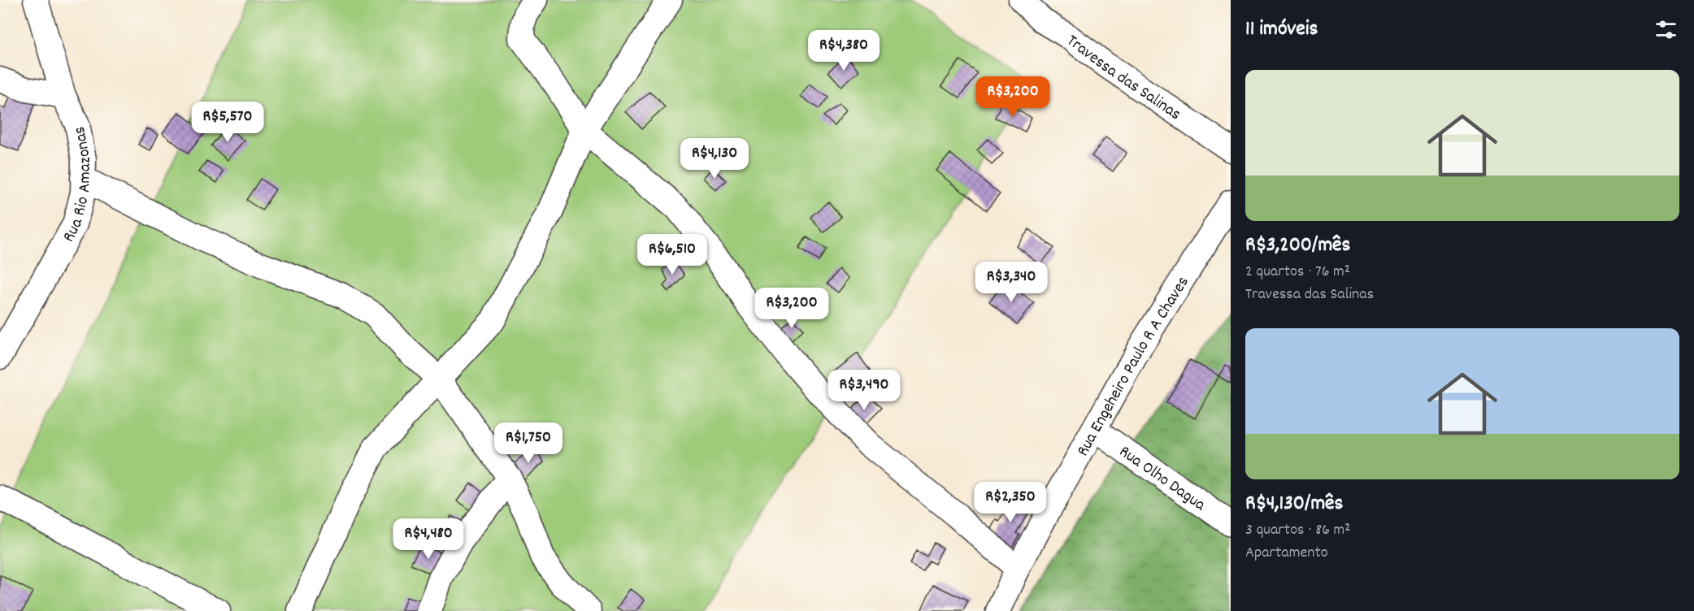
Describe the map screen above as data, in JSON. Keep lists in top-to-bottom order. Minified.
{"streets":{"street":["Travessa das Salinas","Rua Rio Amazonas","Rua Engeheiro Paulo R A Chaves","Rua Olho Dagua"]},"crossings":[["Rua Engeheiro Paulo R A Chaves","Rua Olho Dagua"]],"page":{"heading":"11 imóveis","price":["R$4,380","R$3,200","R$5,570","R$4,130","R$6,510","R$3,340","R$3,200","R$3,490","R$1,750","R$2,350","R$4,480"],"list":[{"name":"R$3,200/mês","note":"2 quartos · 76 m² · Travessa das Salinas"},{"name":"R$4,130/mês","note":"3 quartos · 86 m² · Apartamento"}]}}
